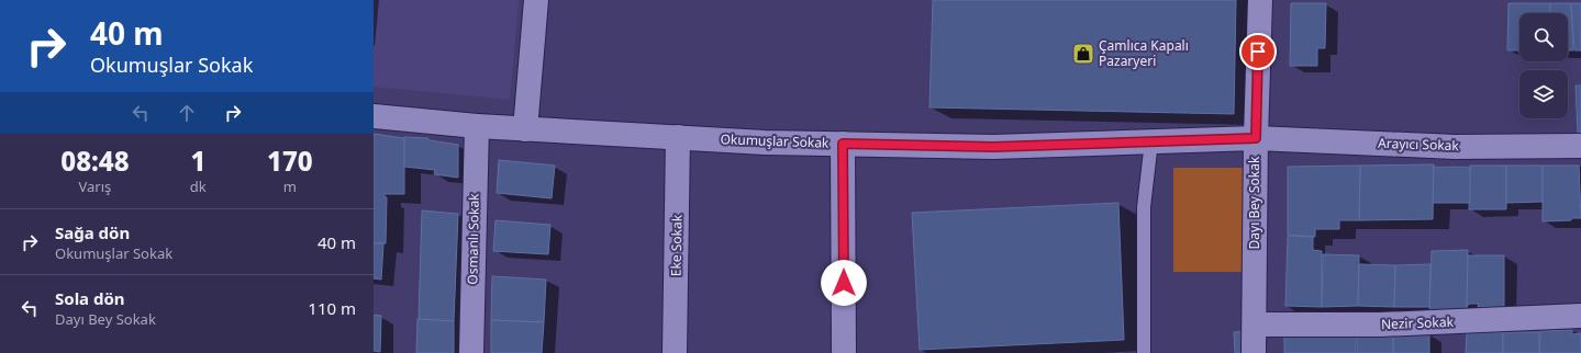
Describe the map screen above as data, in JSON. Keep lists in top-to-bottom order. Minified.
{"streets":{"street":["Okumuşlar Sokak","Arayıcı Sokak","Dayı Bey Sokak","Osmanlı Sokak","Eke Sokak","Nezir Sokak"]},"crossings":[["Okumuşlar Sokak","Arayıcı Sokak"],["Okumuşlar Sokak","Dayı Bey Sokak"],["Okumuşlar Sokak","Osmanlı Sokak"],["Okumuşlar Sokak","Eke Sokak"],["Arayıcı Sokak","Dayı Bey Sokak"],["Dayı Bey Sokak","Nezir Sokak"]],"places":{"shop":["Çamlıca Kapalı Pazaryeri"]},"page":{"turn":["40 m","Okumuşlar Sokak"],"eta":["08:48","Varış","1","dk","170","m"],"list":[{"name":"Sağa dön","note":"Okumuşlar Sokak","value":"40 m"},{"name":"Sola dön","note":"Dayı Bey Sokak","value":"110 m"}]}}
